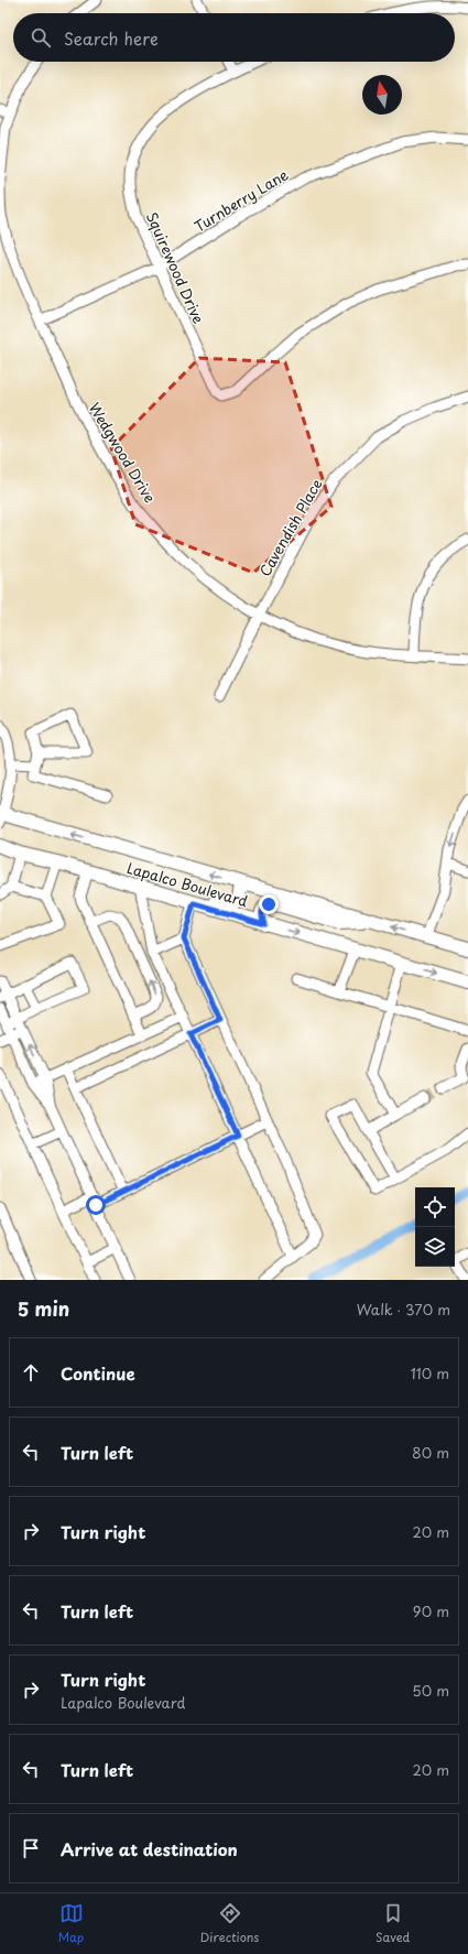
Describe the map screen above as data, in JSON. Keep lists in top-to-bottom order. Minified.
{"streets":{"main road":["Lapalco Boulevard"],"street":["Turnberry Lane","Squirewood Drive","Wedgwood Drive","Cavendish Place"]},"crossings":[["Turnberry Lane","Squirewood Drive"],["Turnberry Lane","Wedgwood Drive"],["Wedgwood Drive","Cavendish Place"]],"north":"top","page":{"search":"Search here","heading":["5 min","Walk · 370 m"],"list":[["Continue","110 m"],["Turn left","80 m"],["Turn right","20 m"],["Turn left","90 m"],["Turn right","Lapalco Boulevard","50 m"],["Turn left","20 m"],"Arrive at destination"],"nav":["Map","Directions","Saved"]}}
